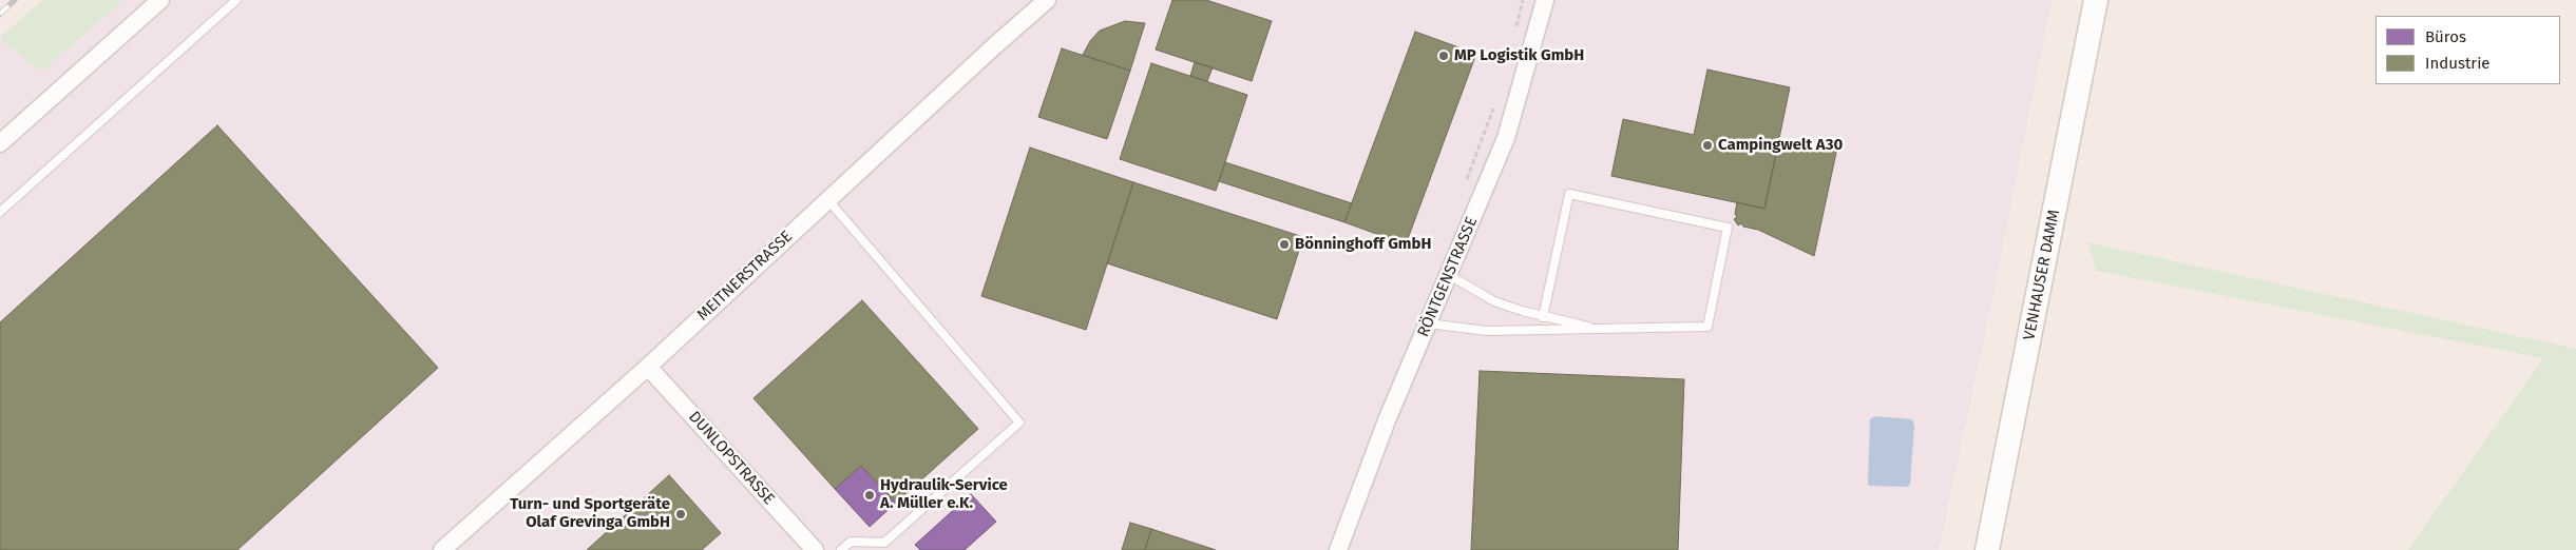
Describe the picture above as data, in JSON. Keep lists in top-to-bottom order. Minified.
{"streets":{"main road":["VENHAUSER DAMM"],"street":["MEITNERSTRASSE","RÖNTGENSTRASSE","DUNLOPSTRASSE"]},"crossings":[["MEITNERSTRASSE","DUNLOPSTRASSE"]],"places":["MP Logistik GmbH","Campingwelt A30","Bönninghoff GmbH","Hydraulik-Service A. Müller e.K.","Turn- und Sportgeräte Olaf Grevinga GmbH"],"legend":["Büros","Industrie"]}
